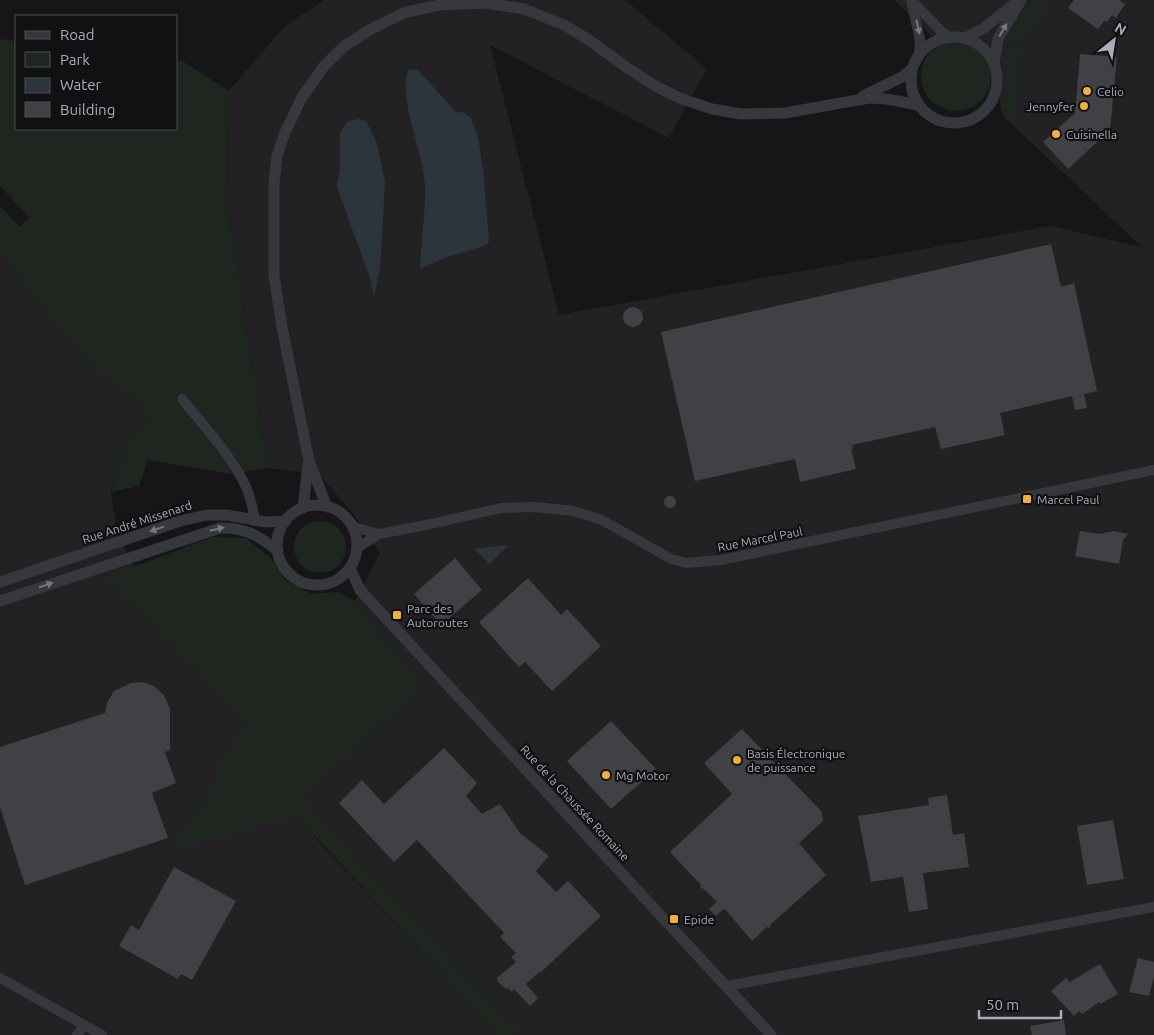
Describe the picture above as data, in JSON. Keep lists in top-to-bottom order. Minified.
{"streets":{"street":["Rue André Missenard","Rue Marcel Paul","Rue de la Chaussée Romaine"]},"crossings":[["Rue André Missenard","Rue Marcel Paul"],["Rue André Missenard","Rue de la Chaussée Romaine"],["Rue Marcel Paul","Rue de la Chaussée Romaine"]],"places":{"other":["Celio","Jennyfer","Cuisinella","Basis Électronique de puissance","Mg Motor"],"transit":["Marcel Paul","Parc des Autoroutes","Epide"]},"legend":["Road","Park","Water","Building"],"scale_bar":"50 m","north":"top right"}
